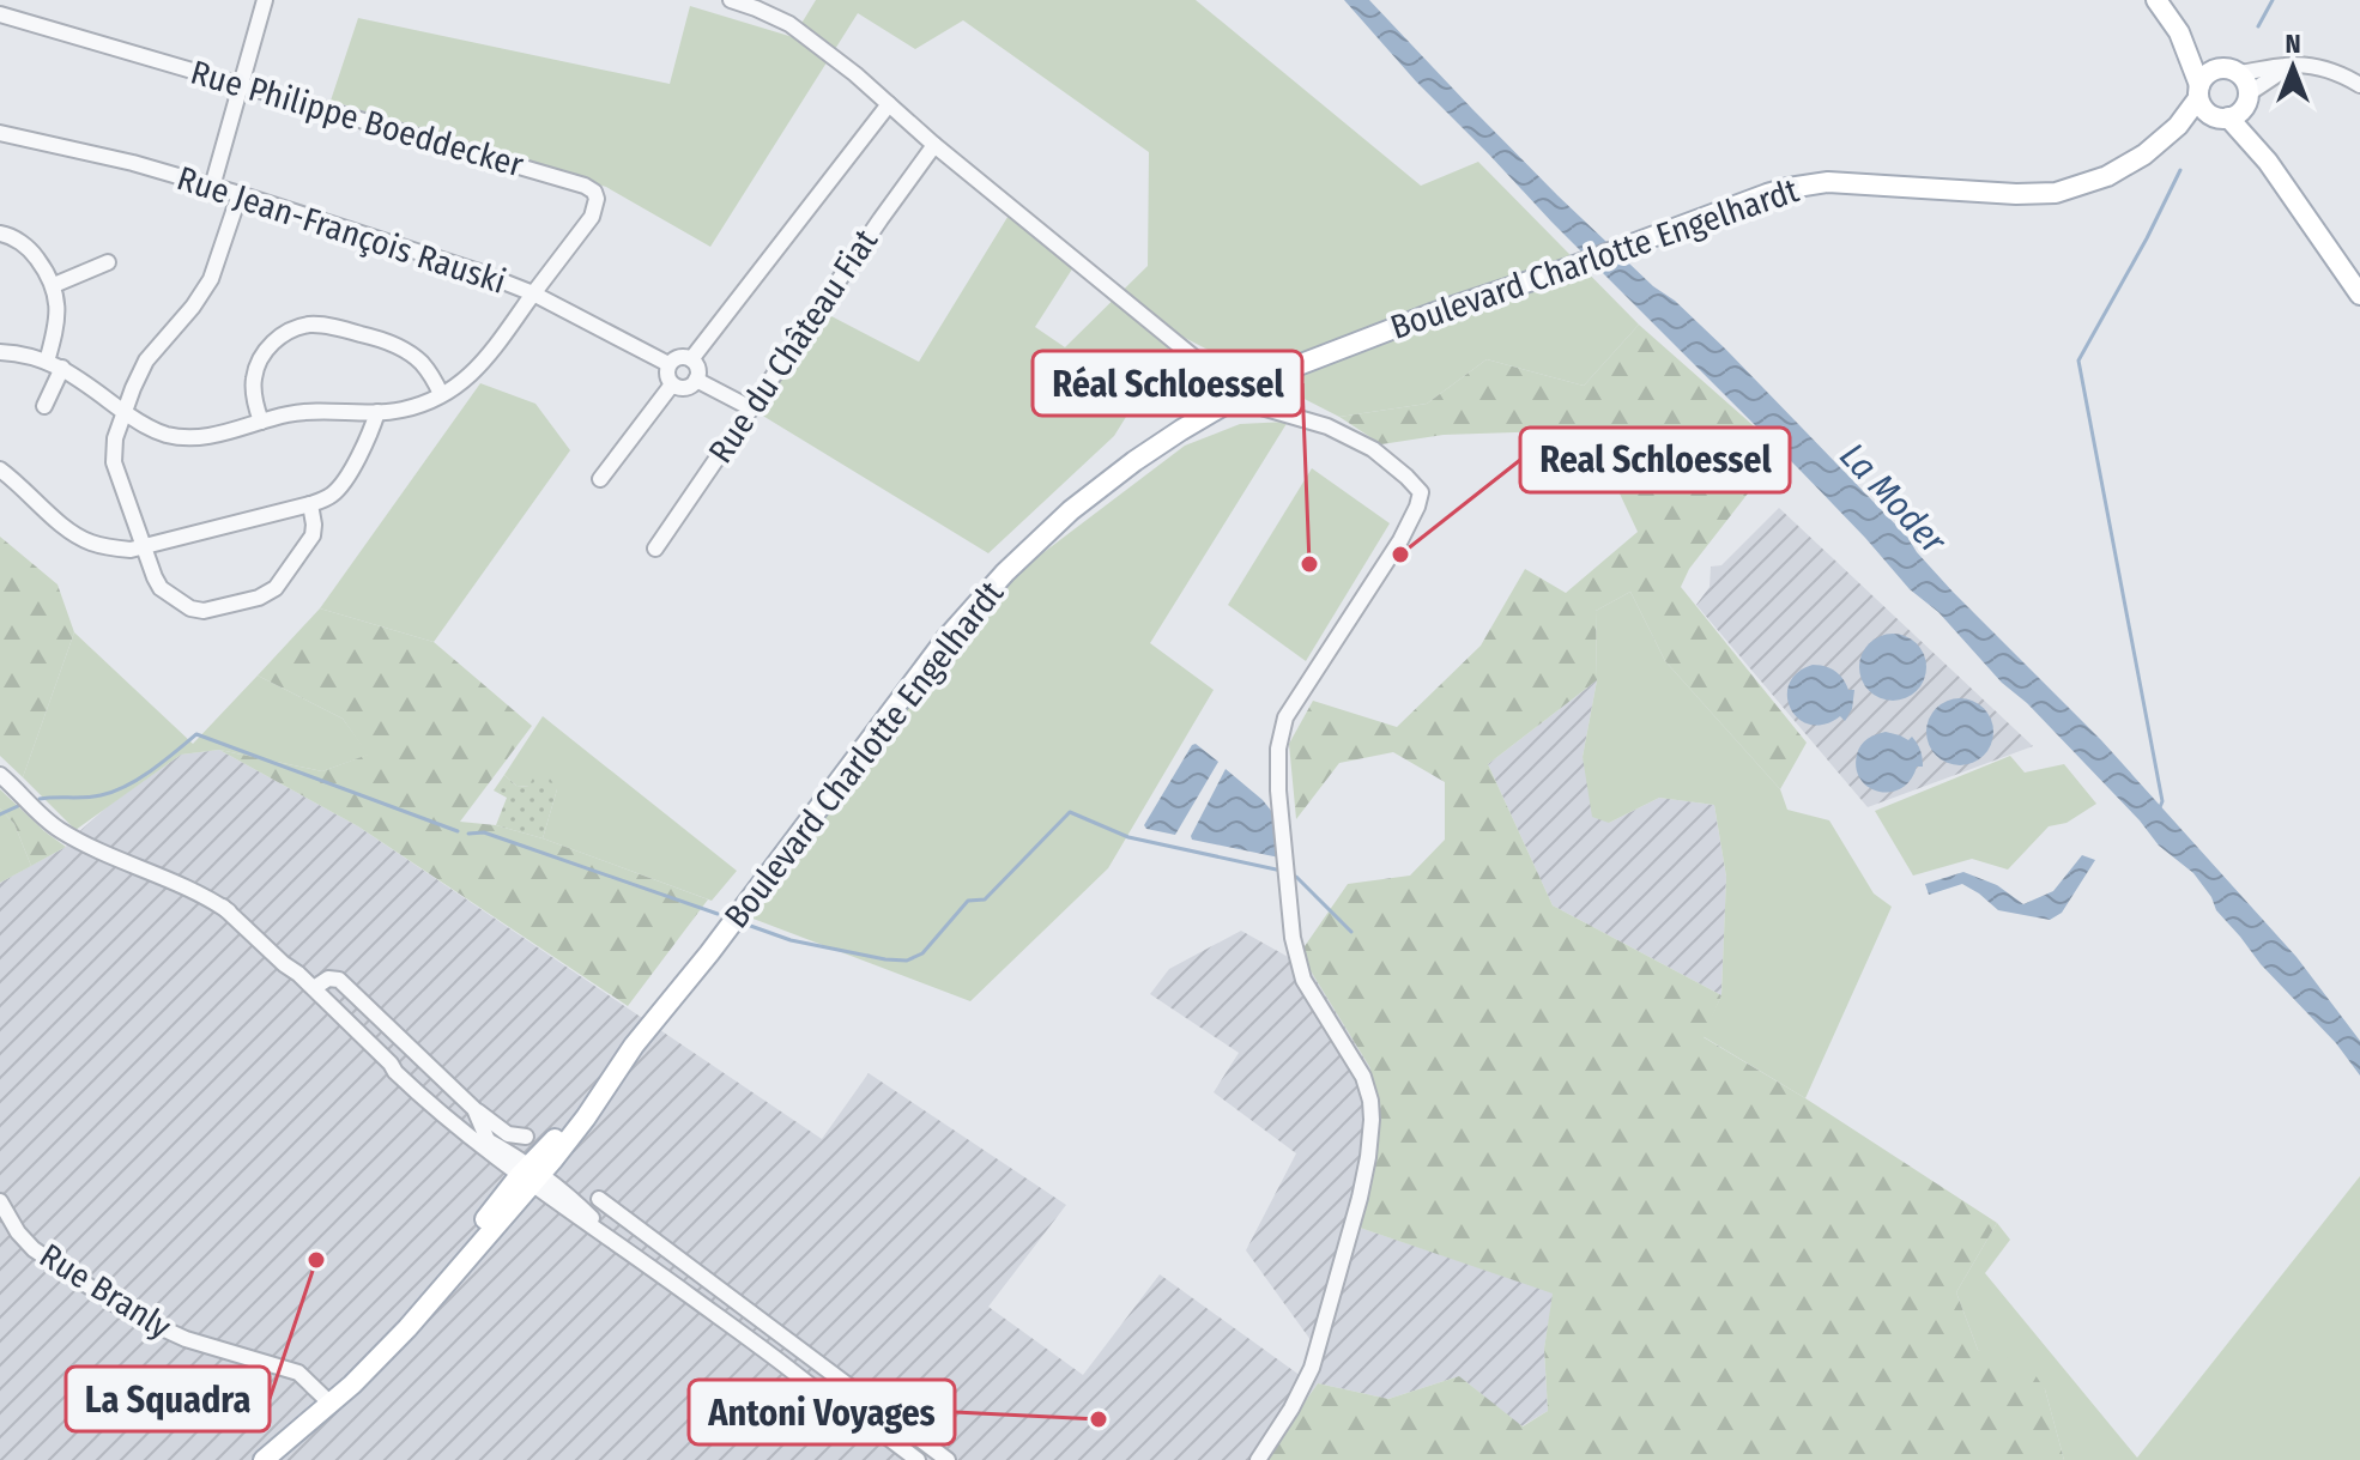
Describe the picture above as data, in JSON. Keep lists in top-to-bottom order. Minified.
{"streets":{"main road":["Boulevard Charlotte Engelhardt"],"street":["Rue Philippe Boeddecker","Rue Jean-François Rauski","Rue du Château Fiat","Rue Branly"]},"crossings":[["Rue Philippe Boeddecker","Rue Jean-François Rauski"],["Boulevard Charlotte Engelhardt","Rue Branly"]],"water":["La Moder"],"places":["Real Schloessel","Réal Schloessel","La Squadra","Antoni Voyages"],"north":"top"}
